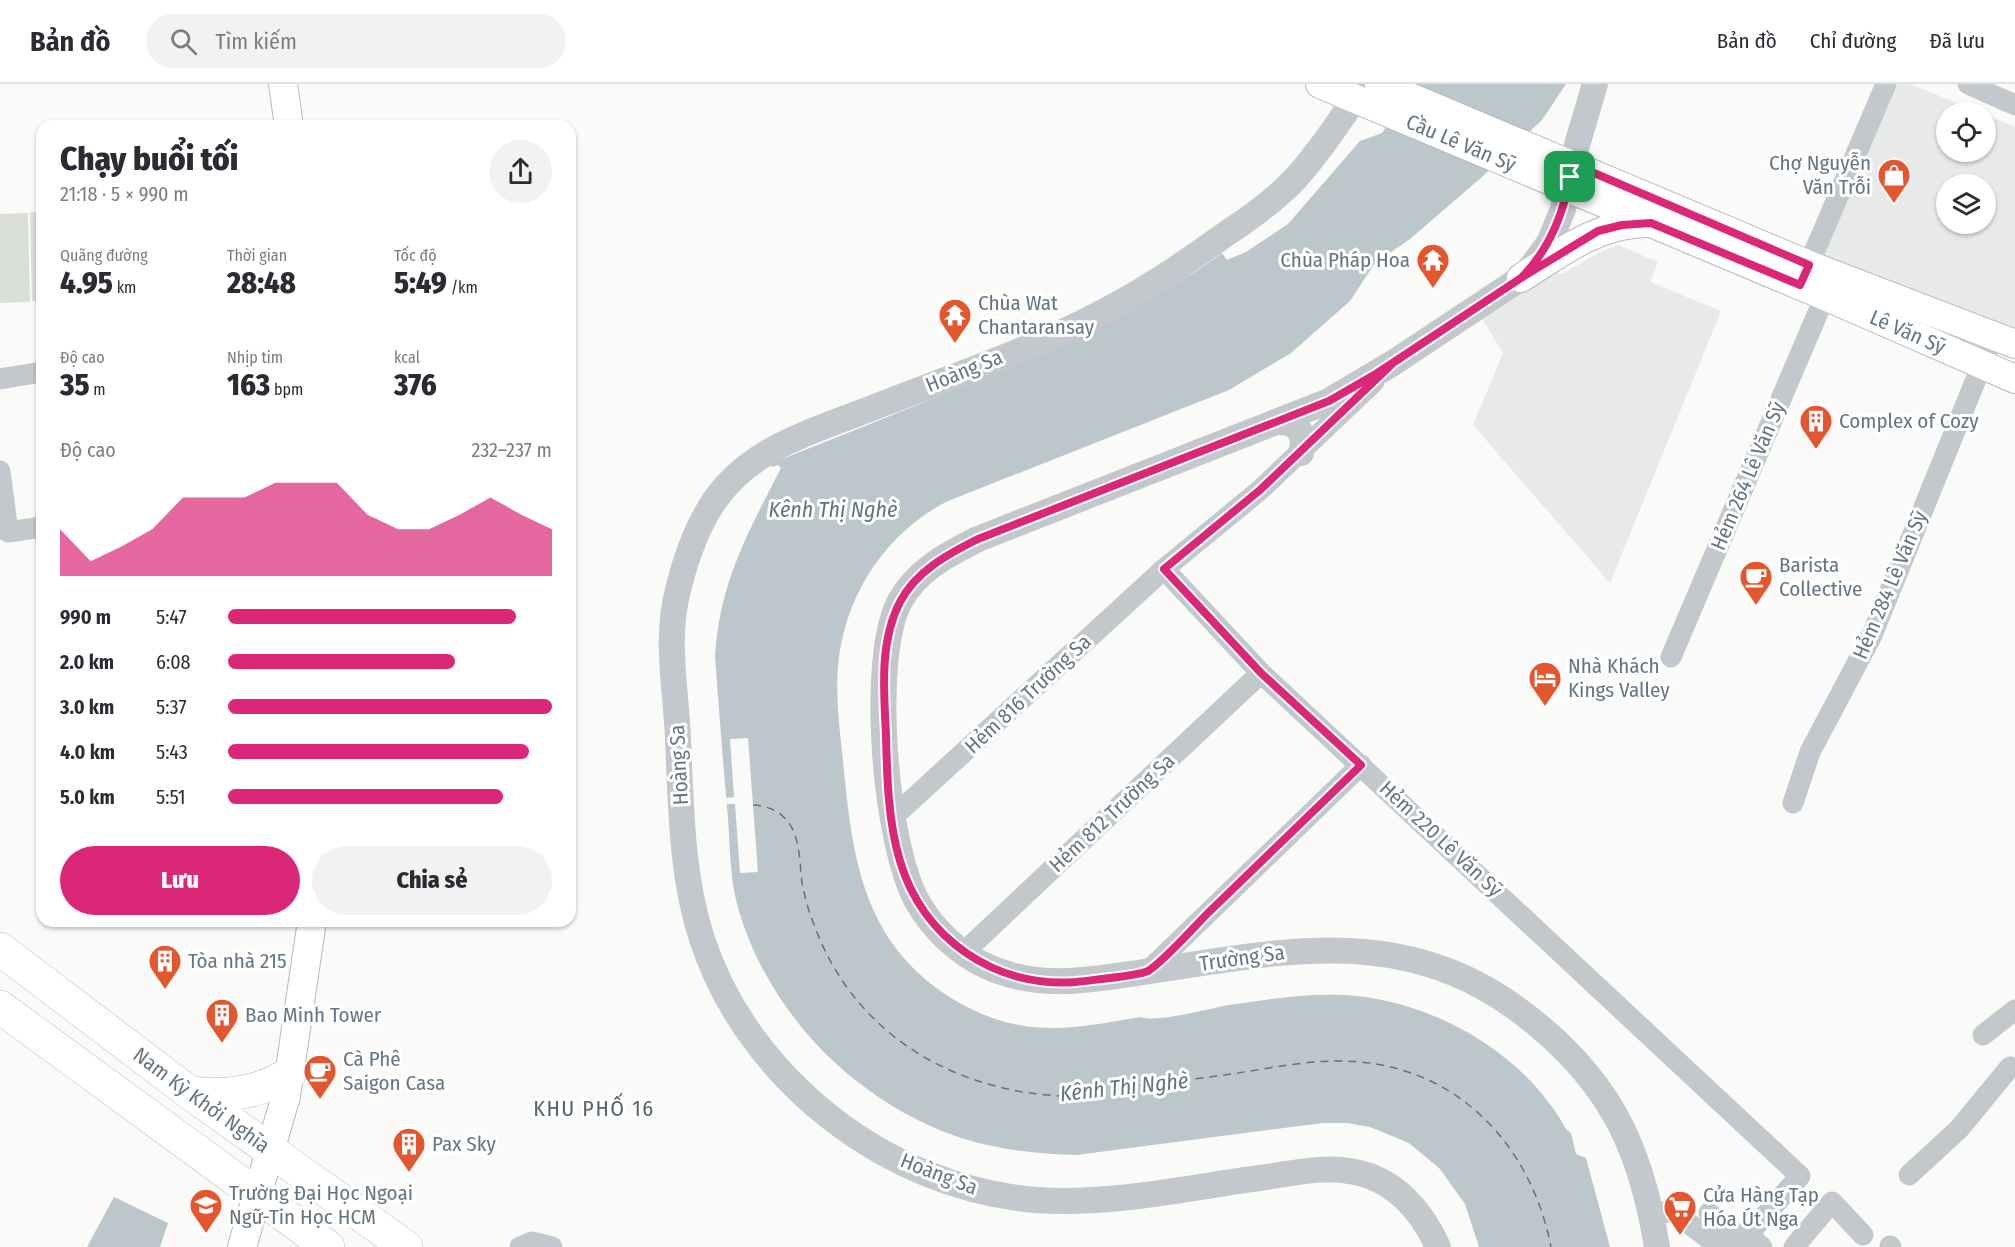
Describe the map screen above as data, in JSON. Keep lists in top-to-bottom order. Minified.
{"streets":{"main road":["Cầu Lê Văn Sỹ","Lê Văn Sỹ","Nam Kỳ Khởi Nghĩa"],"street":["Hoàng Sa","Hẻm 264 Lê Văn Sỹ","Hẻm 284 Lê Văn Sỹ","Hẻm 816 Trường Sa","Hẻm 812 Trường Sa","Hẻm 220 Lê Văn Sỹ","Trường Sa"]},"crossings":[["Cầu Lê Văn Sỹ","Lê Văn Sỹ"],["Cầu Lê Văn Sỹ","Hoàng Sa"],["Lê Văn Sỹ","Hẻm 264 Lê Văn Sỹ"],["Lê Văn Sỹ","Hẻm 284 Lê Văn Sỹ"],["Lê Văn Sỹ","Trường Sa"],["Hẻm 816 Trường Sa","Hẻm 220 Lê Văn Sỹ"],["Hẻm 816 Trường Sa","Trường Sa"],["Hẻm 812 Trường Sa","Hẻm 220 Lê Văn Sỹ"],["Hẻm 812 Trường Sa","Trường Sa"]],"districts":["KHU PHỐ 16"],"water":["Kênh Thị Nghè"],"places":{"shop":["Chợ Nguyễn Văn Trỗi"],"temple":["Chùa Pháp Hoa","Chùa Wat Chantaransay"],"building":["Complex of Cozy","Tòa nhà 215","Bao Minh Tower","Pax Sky"],"cafe":["Barista Collective","Cà Phê Saigon Casa"],"hotel":["Nhà Khách Kings Valley"],"school or university":["Trường Đại Học Ngoại Ngữ-Tin Học HCM"],"supermarket":["Cửa Hàng Tạp Hóa Út Nga"]},"page":{"header":"Bản đồ","search":"Tìm kiếm","nav":["Bản đồ","Chỉ đường","Đã lưu"],"heading":["Chạy buổi tối","21:18 · 5 × 990 m"],"stats":[["Quãng đường","4.95 km"],["Thời gian","28:48"],["Tốc độ","5:49 /km"],["Độ cao","35 m"],["Nhịp tim","163 bpm"],["kcal","376"]],"chart":["Độ cao","232–237 m"],"list":[{"name":"990 m","note":"5:47"},{"name":"2.0 km","note":"6:08"},{"name":"3.0 km","note":"5:37"},{"name":"4.0 km","note":"5:43"},{"name":"5.0 km","note":"5:51"}],"buttons":["Lưu","Chia sẻ"]}}
